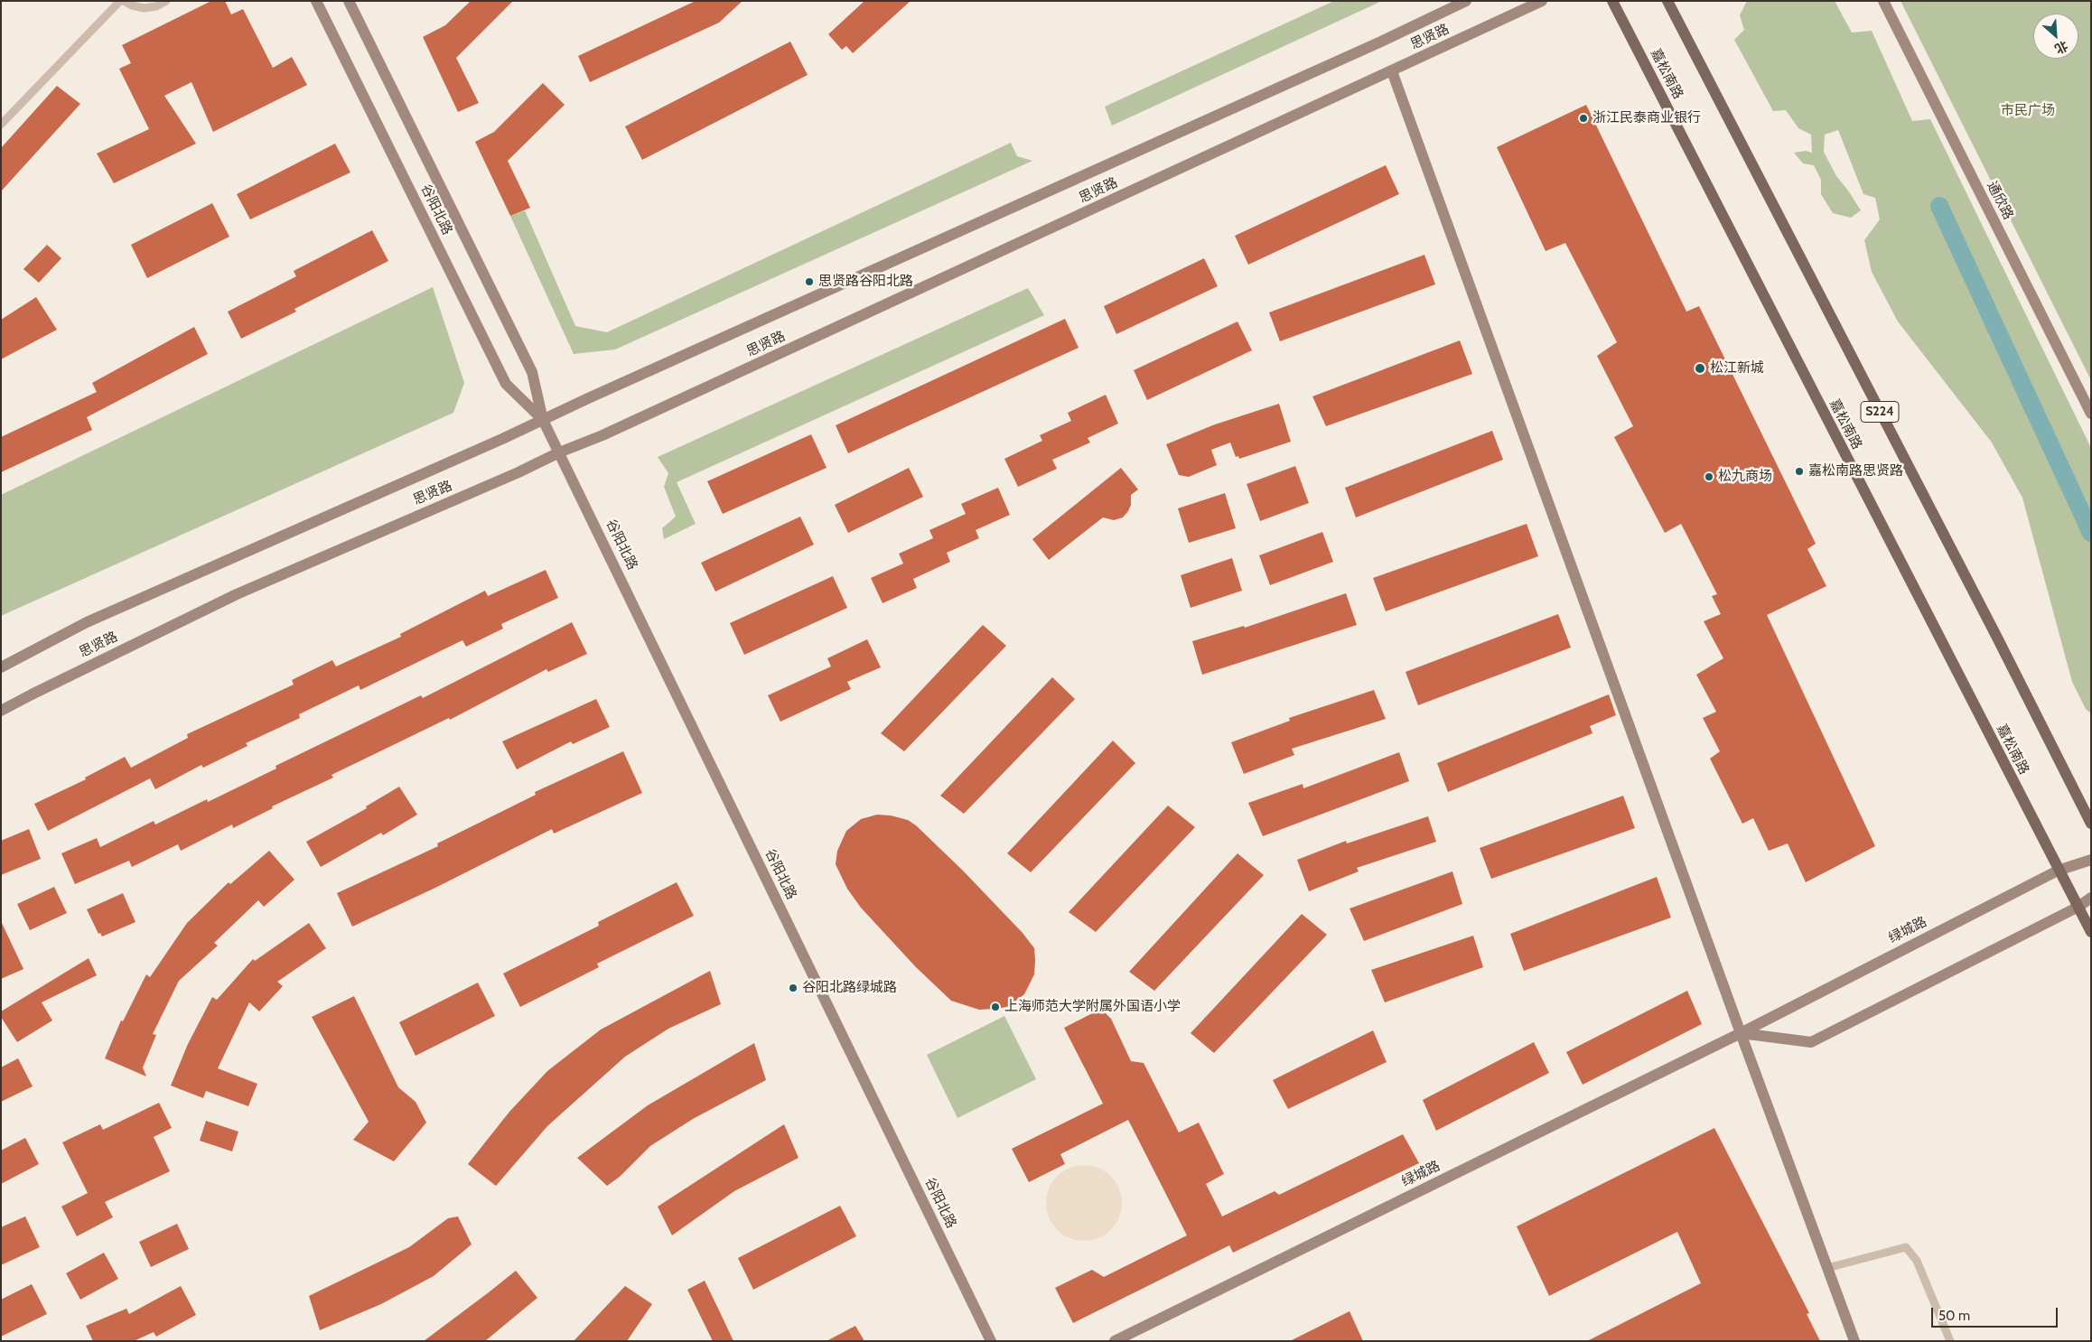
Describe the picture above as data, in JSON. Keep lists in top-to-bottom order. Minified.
{"streets":{"main road":["思贤路","嘉松南路","通欣路","谷阳北路","S224","绿城路"]},"crossings":[["思贤路","谷阳北路"],["嘉松南路","绿城路"]],"parks":["市民广场"],"places":["浙江民泰商业银行","思贤路谷阳北路","松江新城","嘉松南路思贤路","松九商场","谷阳北路绿城路","上海师范大学附属外国语小学"],"scale_bar":"50 m","north":"bottom right"}
